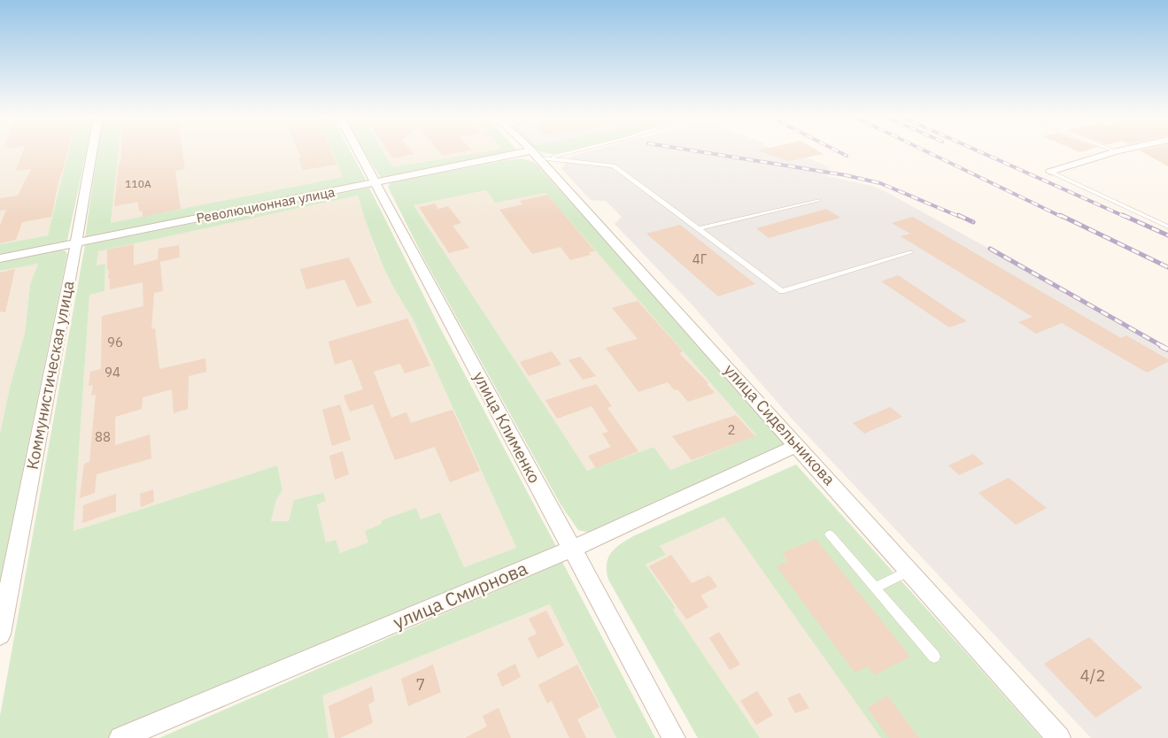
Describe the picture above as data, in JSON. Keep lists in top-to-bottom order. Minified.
{"streets":{"street":["Революционная улица","Коммунистическая улица","улица Сидельникова","улица Клименко","улица Смирнова"]},"crossings":[["Революционная улица","Коммунистическая улица"],["Революционная улица","улица Сидельникова"],["Революционная улица","улица Клименко"],["улица Сидельникова","улица Смирнова"],["улица Клименко","улица Смирнова"]],"house_numbers":["110А","4Г","96","94","2","88","4/2","7"]}
